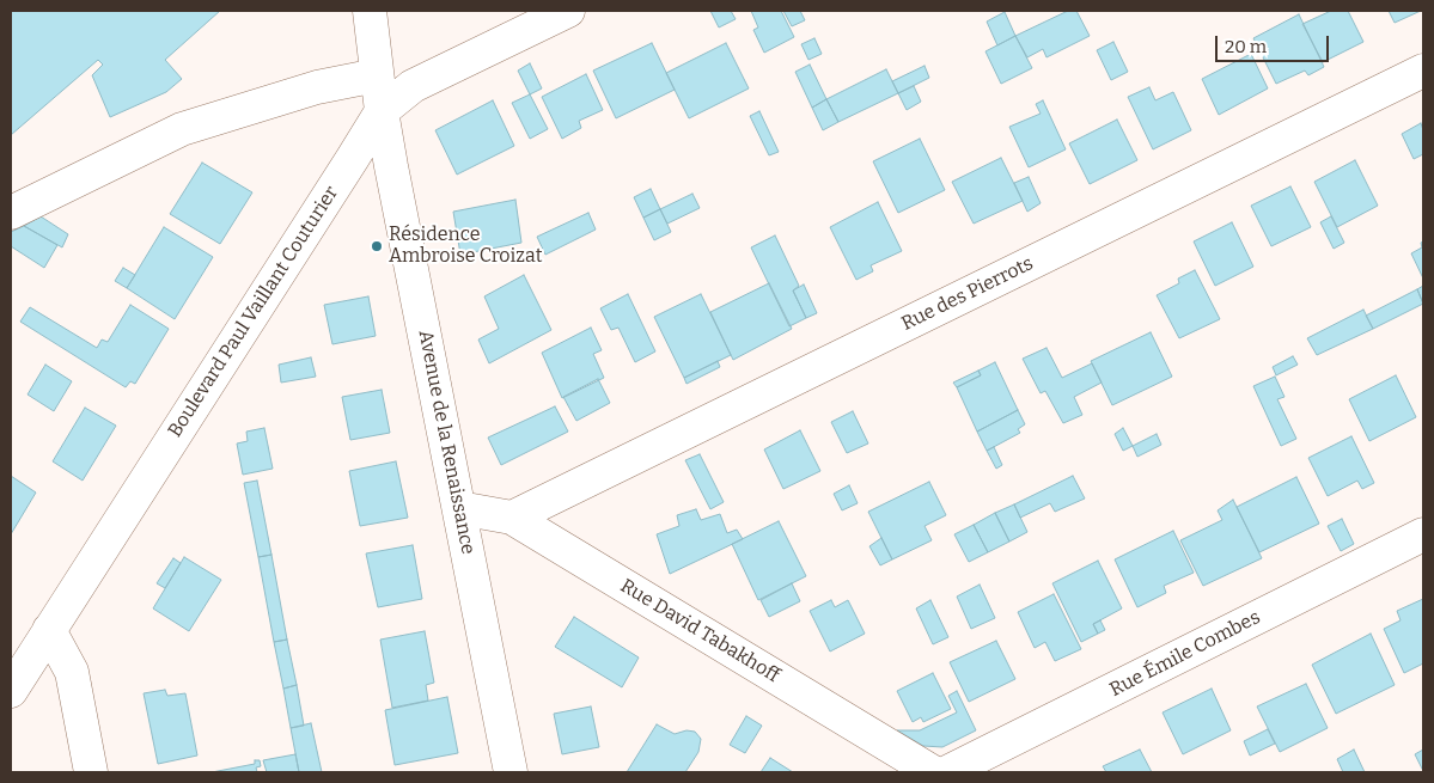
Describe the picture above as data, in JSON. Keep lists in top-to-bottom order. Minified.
{"streets":{"street":["Rue des Pierrots","Boulevard Paul Vaillant Couturier","Avenue de la Renaissance","Rue David Tabakhoff","Rue Émile Combes"]},"crossings":[["Rue des Pierrots","Rue David Tabakhoff"],["Boulevard Paul Vaillant Couturier","Avenue de la Renaissance"],["Avenue de la Renaissance","Rue David Tabakhoff"]],"places":["Résidence Ambroise Croizat"],"scale_bar":"20 m"}
